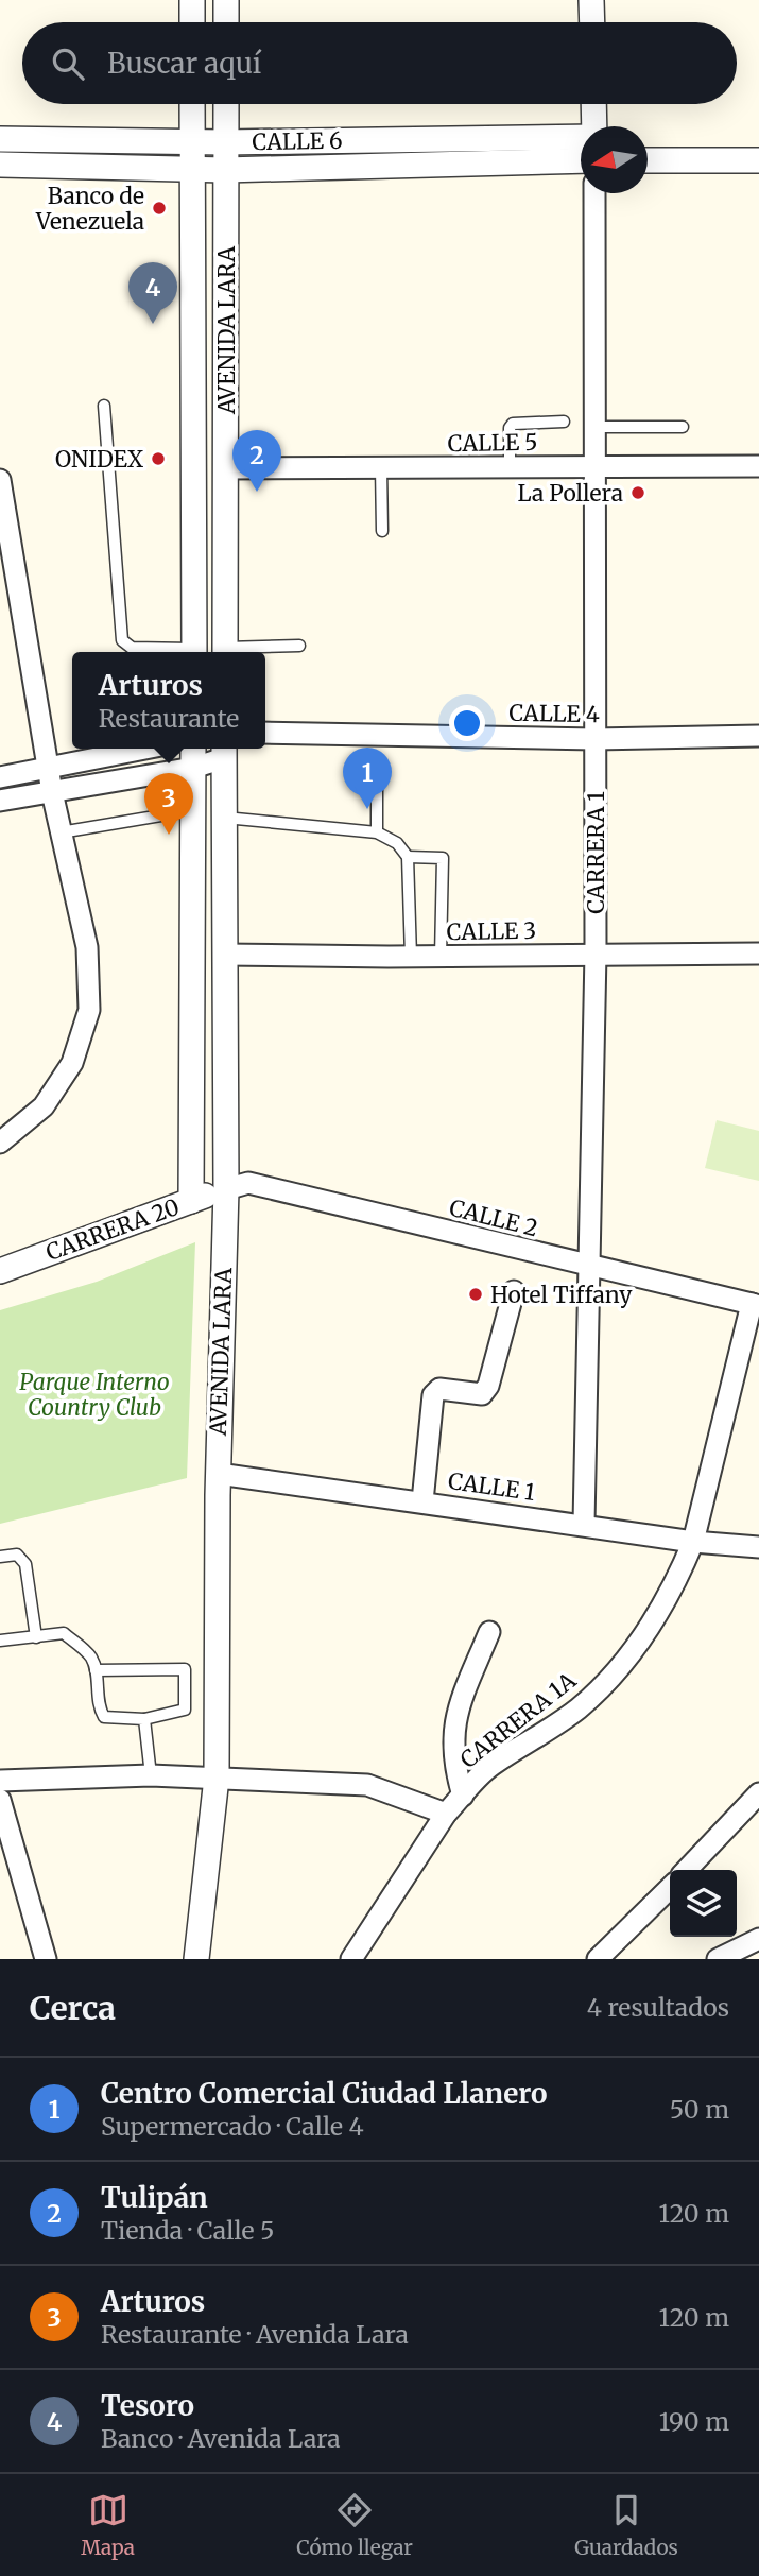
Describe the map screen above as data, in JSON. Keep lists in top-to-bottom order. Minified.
{"streets":{"street":["CALLE 6","AVENIDA LARA","CALLE 5","CALLE 4","CARRERA 1","CALLE 3","CALLE 2","CARRERA 20","CALLE 1","CARRERA 1A"]},"crossings":[["CALLE 6","AVENIDA LARA"],["AVENIDA LARA","CALLE 5"],["AVENIDA LARA","CALLE 3"],["AVENIDA LARA","CALLE 2"],["AVENIDA LARA","CARRERA 20"],["AVENIDA LARA","CALLE 1"],["CALLE 5","CARRERA 1"],["CALLE 4","CARRERA 1"],["CARRERA 1","CALLE 3"],["CARRERA 1","CALLE 2"],["CARRERA 1","CALLE 1"],["CALLE 2","CARRERA 20"],["CALLE 2","CARRERA 1A"],["CALLE 1","CARRERA 1A"]],"parks":["Parque Interno Country Club"],"places":["Banco de Venezuela","ONIDEX","La Pollera","Hotel Tiffany"],"north":"left","page":{"search":"Buscar aquí","pins":["4","2","1","3"],"popup":["Arturos","Restaurante"],"heading":["Cerca","4 resultados"],"list":[{"mark":"1","name":"Centro Comercial Ciudad Llanero","note":"Supermercado · Calle 4","value":"50 m"},{"mark":"2","name":"Tulipán","note":"Tienda · Calle 5","value":"120 m"},{"mark":"3","name":"Arturos","note":"Restaurante · Avenida Lara","value":"120 m"},{"mark":"4","name":"Tesoro","note":"Banco · Avenida Lara","value":"190 m"}],"nav":["Mapa","Cómo llegar","Guardados"]}}
